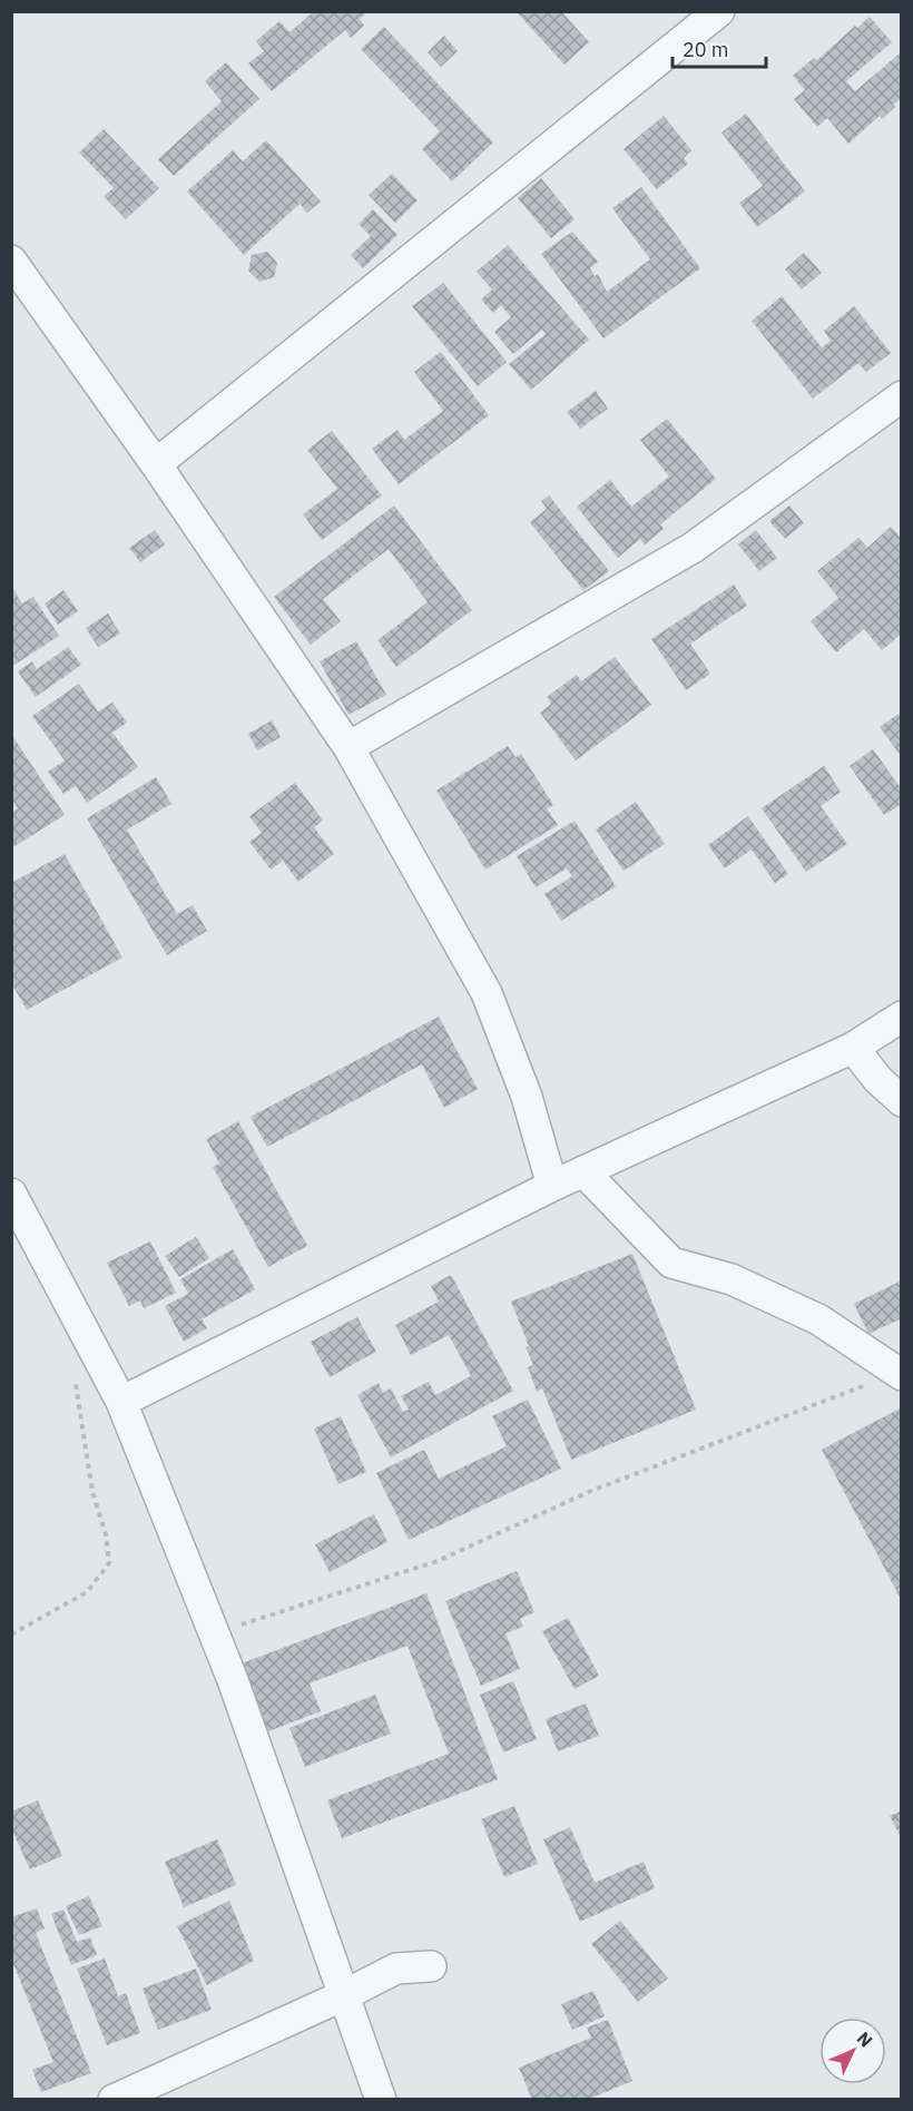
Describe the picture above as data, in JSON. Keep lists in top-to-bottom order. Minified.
{"scale_bar":"20 m","north":"top right"}
